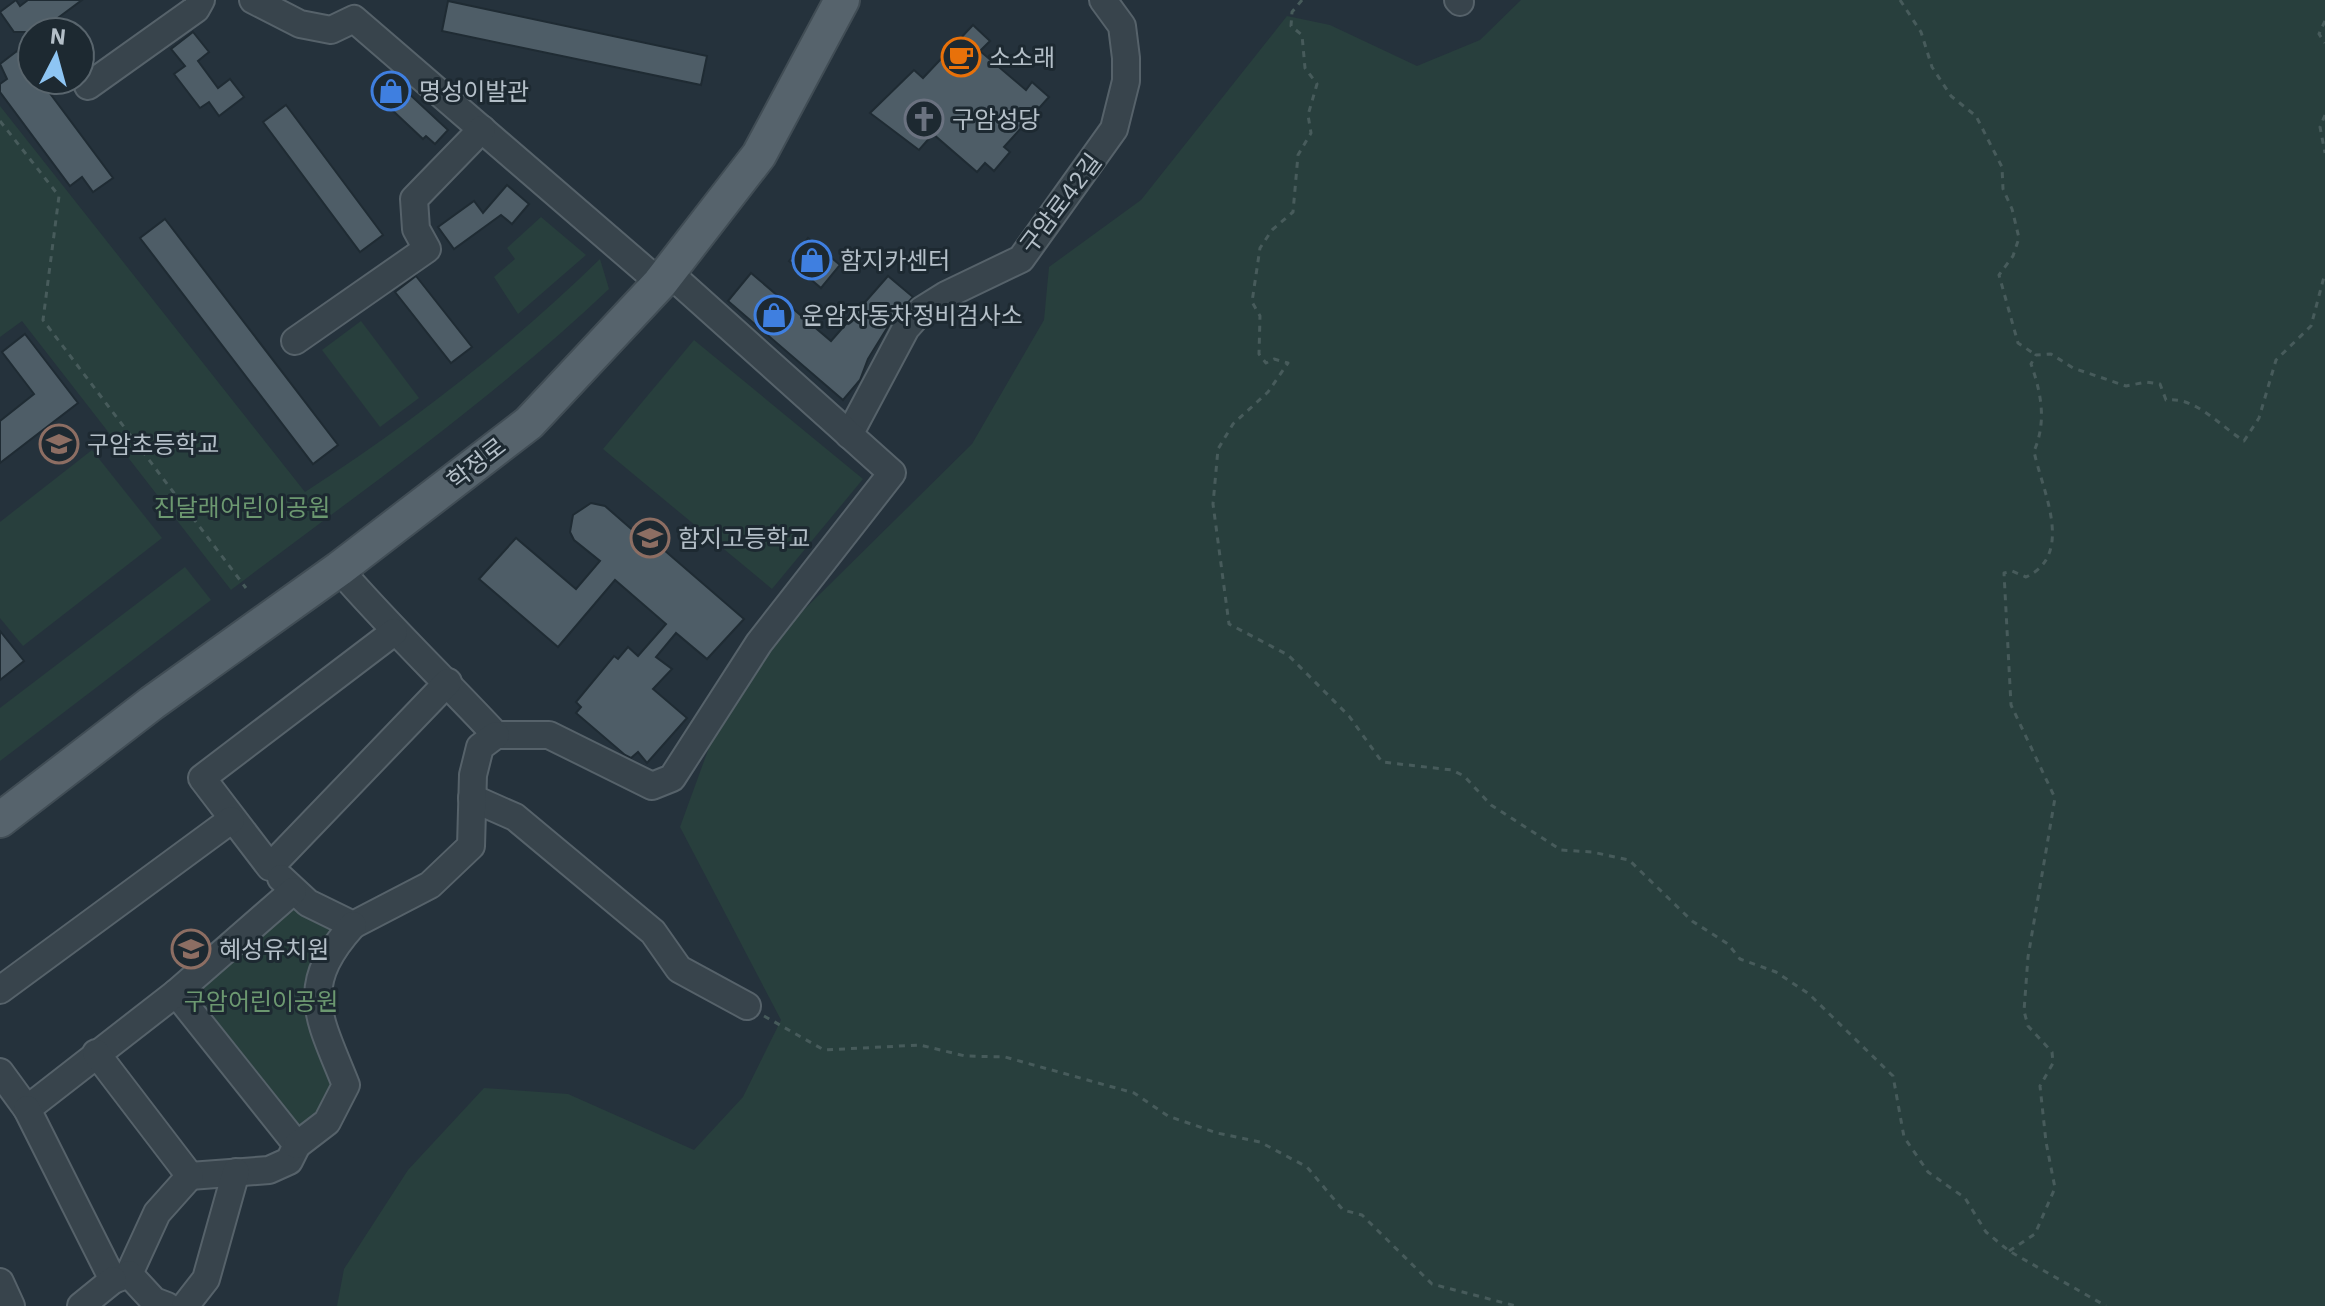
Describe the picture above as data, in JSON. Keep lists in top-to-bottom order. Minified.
{"streets":{"main road":["학정로"],"street":["구암로42길"]},"parks":["진달래어린이공원","구암어린이공원"],"places":{"cafe":["소소래"],"shop":["명성이발관","함지카센터","운암자동차정비검사소"],"church":["구암성당"],"school or university":["구암초등학교","함지고등학교","혜성유치원"]},"north":"top"}
